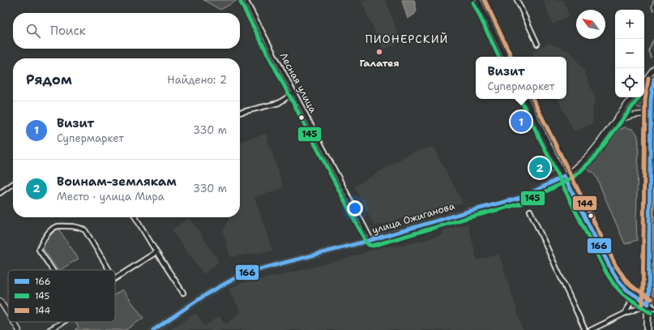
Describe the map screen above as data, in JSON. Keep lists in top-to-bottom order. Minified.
{"streets":{"street":["Лесная улица","улица Ожиганова"]},"crossings":[["Лесная улица","улица Ожиганова"]],"districts":["ПИОНЕРСКИЙ"],"places":["Галатея"],"lines":["transit line 144","transit line 145","transit line 166"],"legend":["166","145","144"],"north":"top left","page":{"map_buttons":["+","−"],"search":"Поиск","popup":["Визит","Супермаркет"],"heading":["Рядом","Найдено: 2"],"list":[{"mark":"1","name":"Визит","note":"Супермаркет","value":"330 m"},{"mark":"2","name":"Воинам-землякам","note":"Место · улица Мира","value":"330 m"}],"pins":["1","2"]}}
